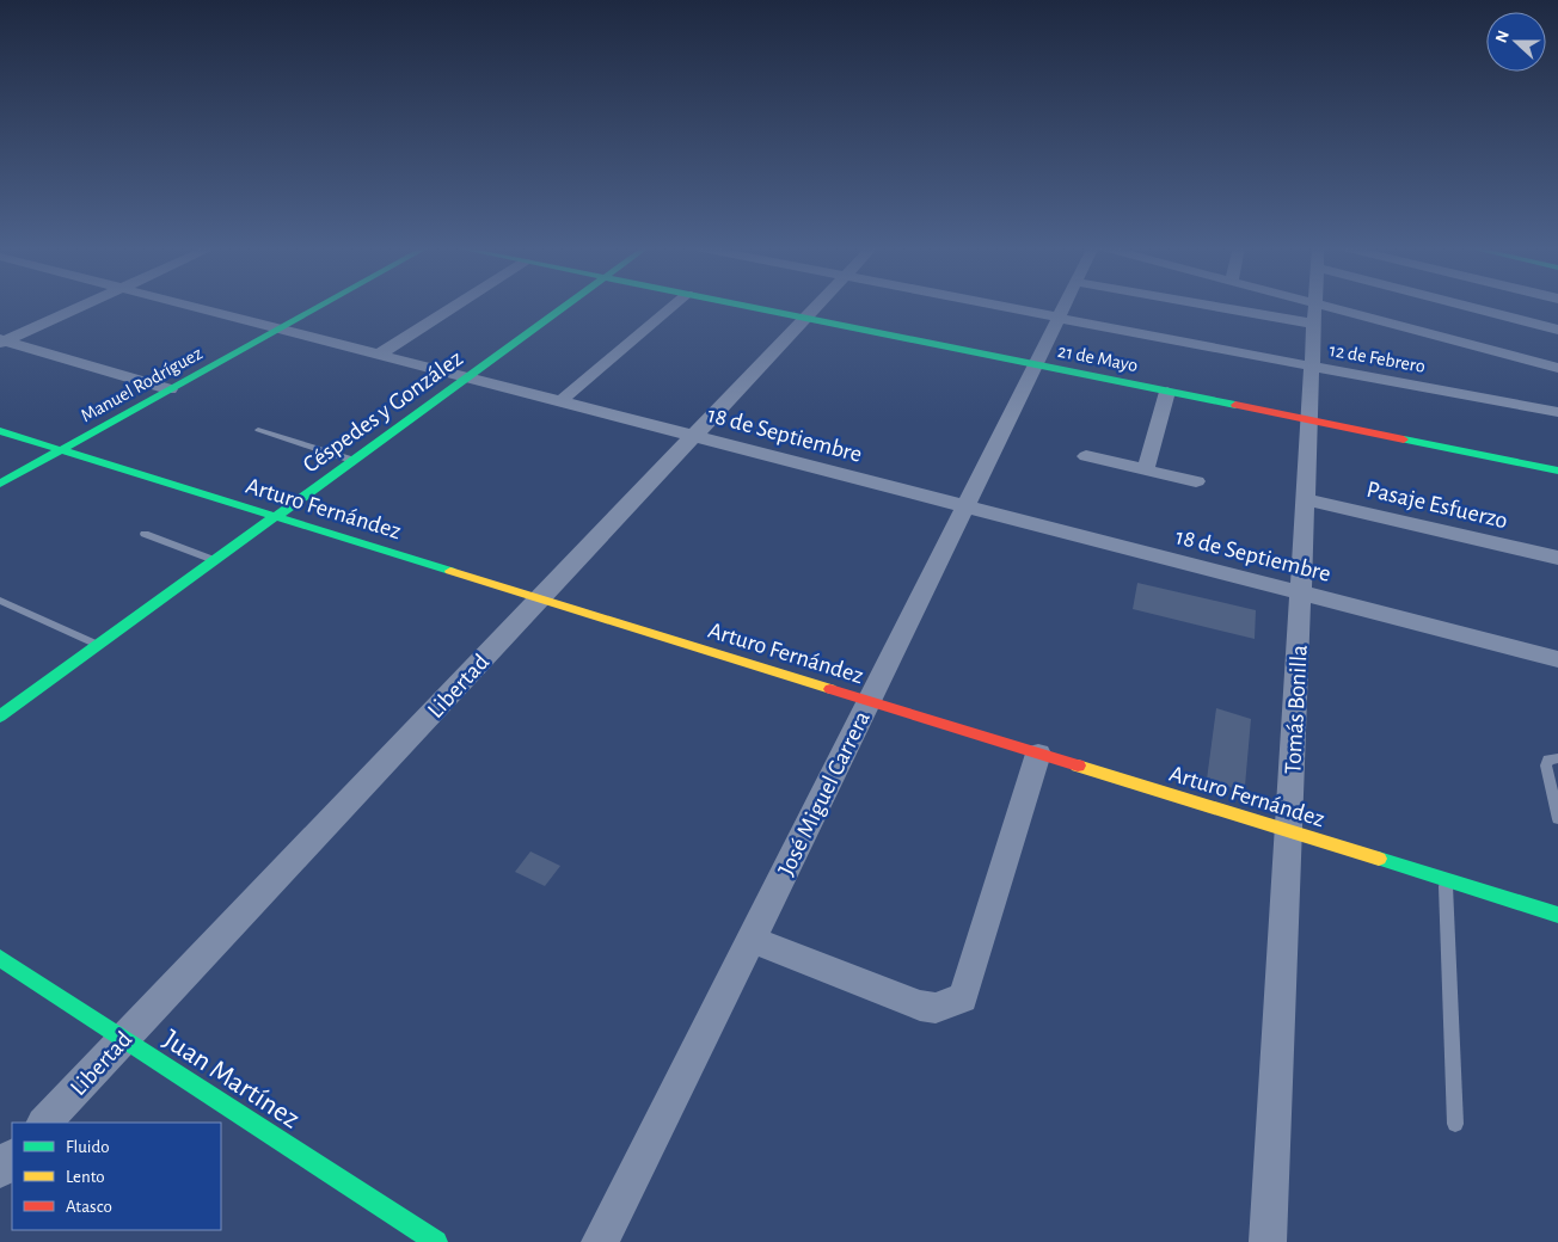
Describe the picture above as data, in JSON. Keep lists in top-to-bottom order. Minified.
{"streets":{"street":["21 de Mayo","12 de Febrero","Manuel Rodríguez","Céspedes y González","18 de Septiembre","Pasaje Esfuerzo","Arturo Fernández","Libertad","Tomás Bonilla","José Miguel Carrera","Juan Martínez"]},"crossings":[["21 de Mayo","Libertad"],["21 de Mayo","Tomás Bonilla"],["21 de Mayo","José Miguel Carrera"],["12 de Febrero","Tomás Bonilla"],["12 de Febrero","José Miguel Carrera"],["Manuel Rodríguez","18 de Septiembre"],["Manuel Rodríguez","Arturo Fernández"],["Céspedes y González","18 de Septiembre"],["Céspedes y González","Arturo Fernández"],["18 de Septiembre","Libertad"],["18 de Septiembre","Tomás Bonilla"],["18 de Septiembre","José Miguel Carrera"],["Pasaje Esfuerzo","Tomás Bonilla"],["Arturo Fernández","Libertad"],["Arturo Fernández","Tomás Bonilla"],["Arturo Fernández","José Miguel Carrera"],["Libertad","Juan Martínez"]],"legend":["Fluido","Lento","Atasco"],"north":"left"}
